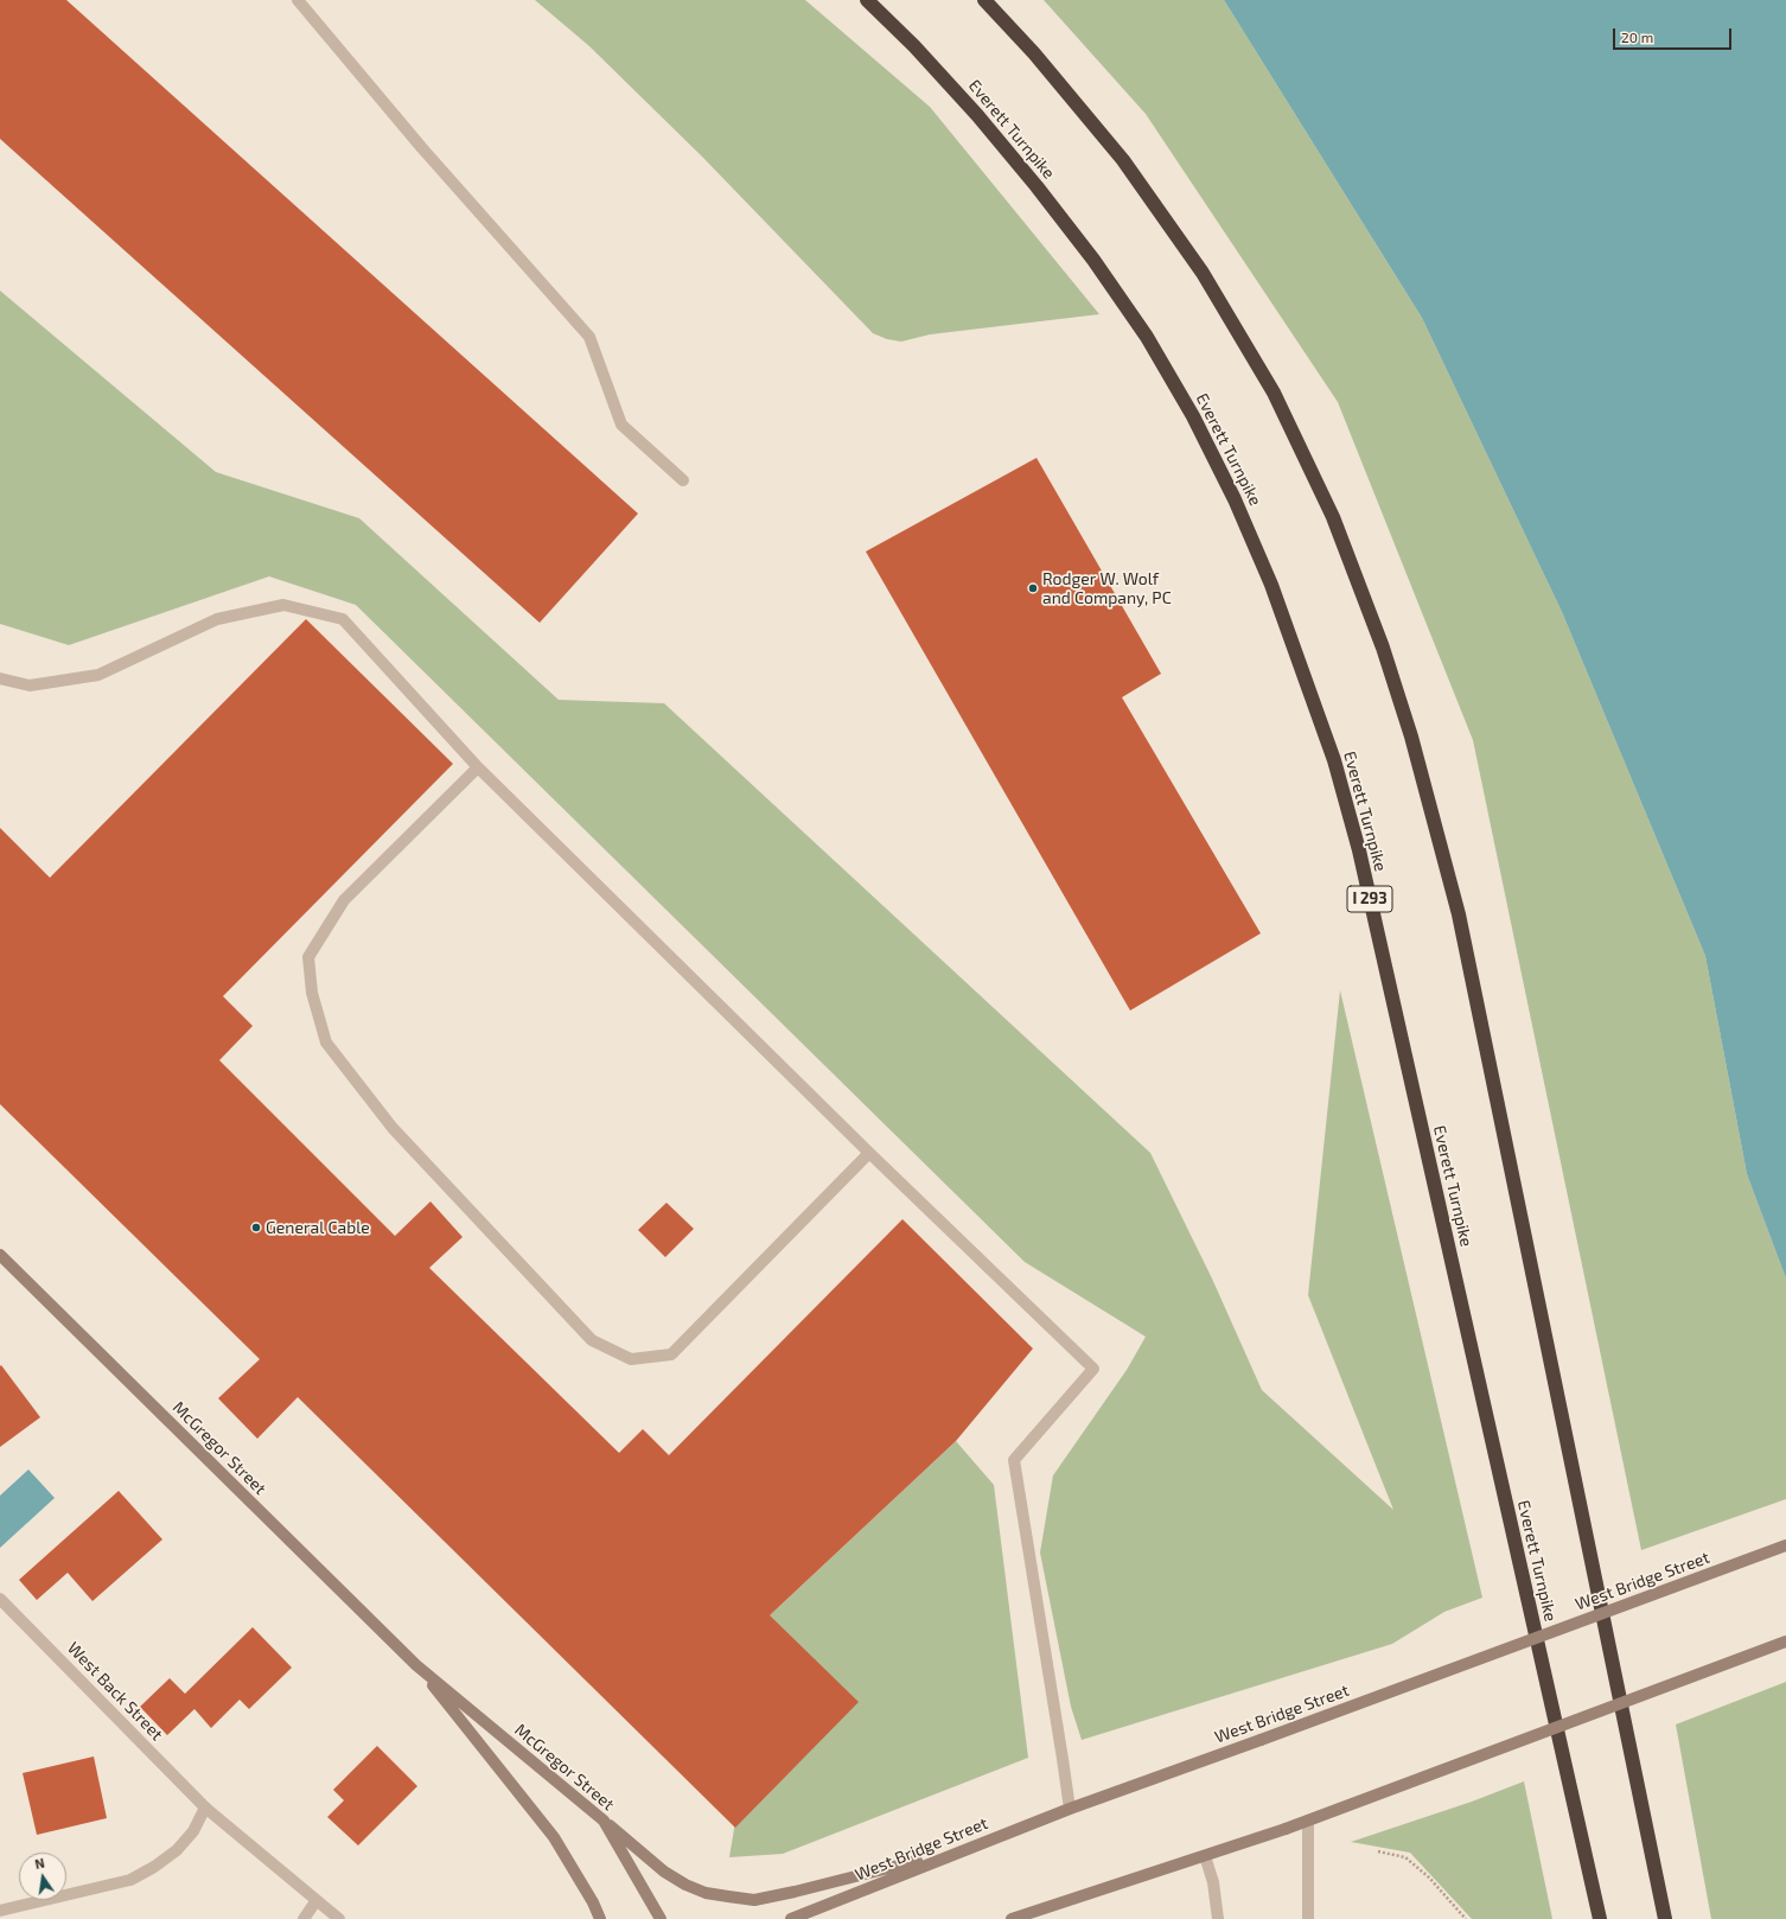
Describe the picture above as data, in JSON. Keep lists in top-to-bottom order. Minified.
{"streets":{"highway":["Everett Turnpike","I 293"],"main road":["McGregor Street","West Bridge Street"],"street":["West Back Street"]},"places":["Rodger W. Wolf and Company, PC","General Cable"],"scale_bar":"20 m","north":"top"}
